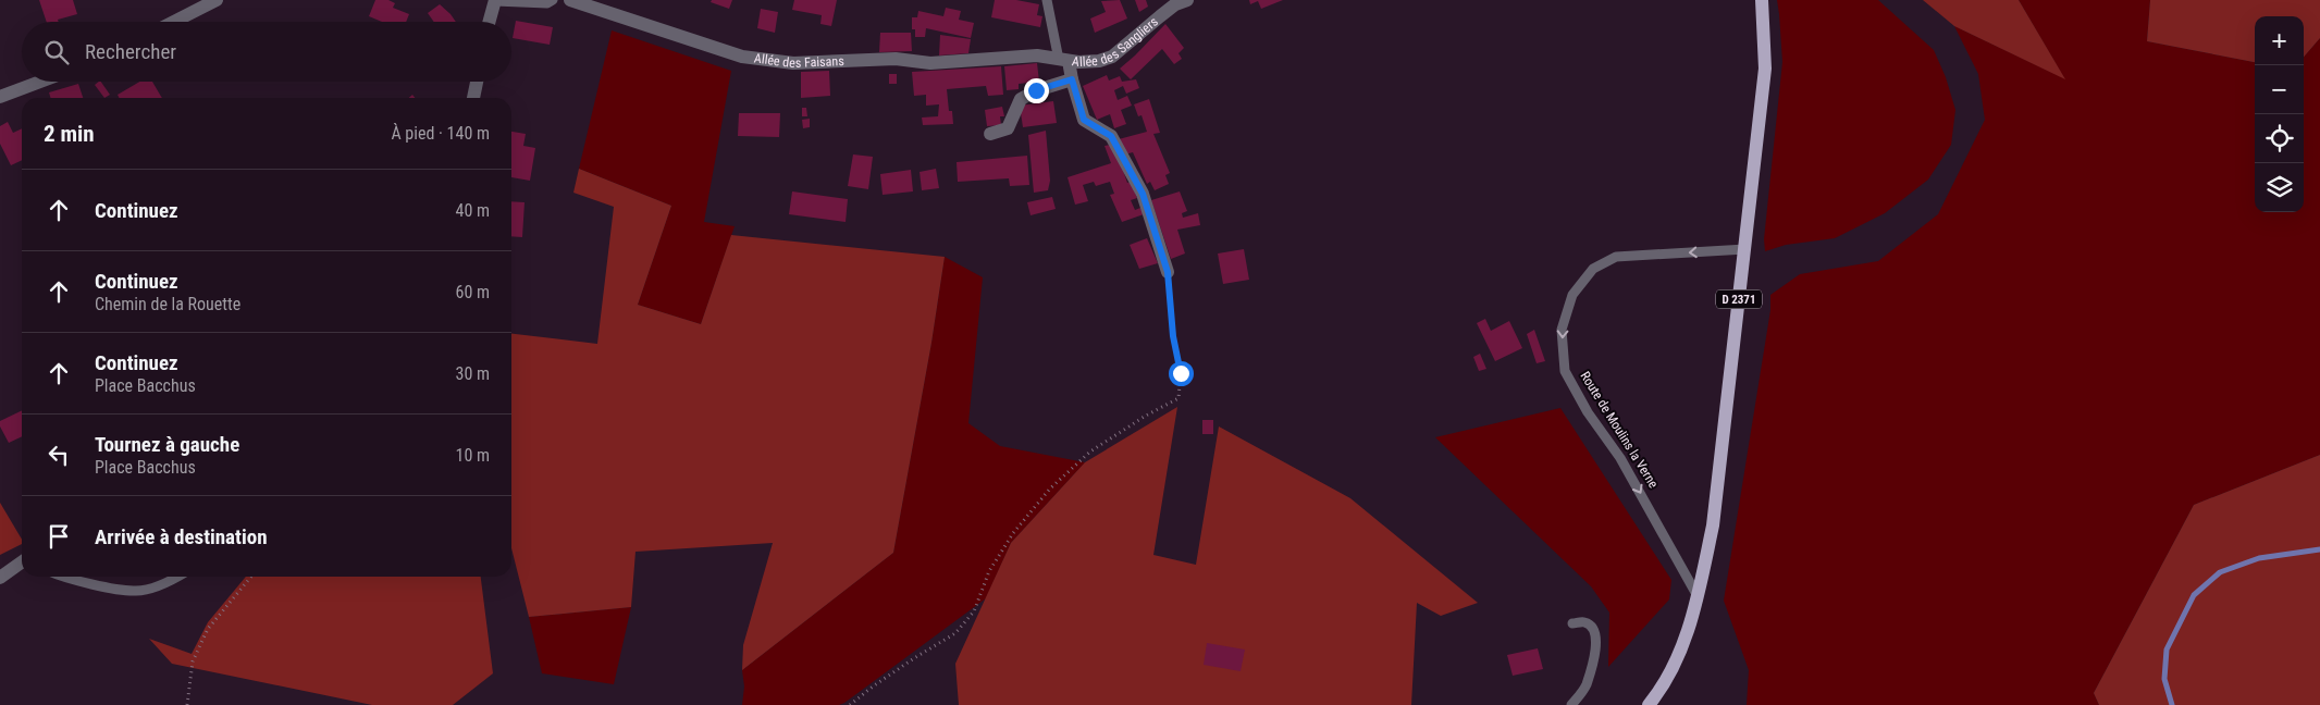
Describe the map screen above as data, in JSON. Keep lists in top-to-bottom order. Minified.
{"streets":{"main road":["D 2371"],"street":["Allée des Sangliers","Allée des Faisans"],"lane":["Route de Moulins la Verne"]},"crossings":[["Allée des Sangliers","Allée des Faisans"],["D 2371","Route de Moulins la Verne"]],"page":{"map_buttons":["+","−"],"search":"Rechercher","heading":["2 min","À pied · 140 m"],"list":[["Continuez","40 m"],["Continuez","Chemin de la Rouette","60 m"],["Continuez","Place Bacchus","30 m"],["Tournez à gauche","Place Bacchus","10 m"],"Arrivée à destination"]}}
